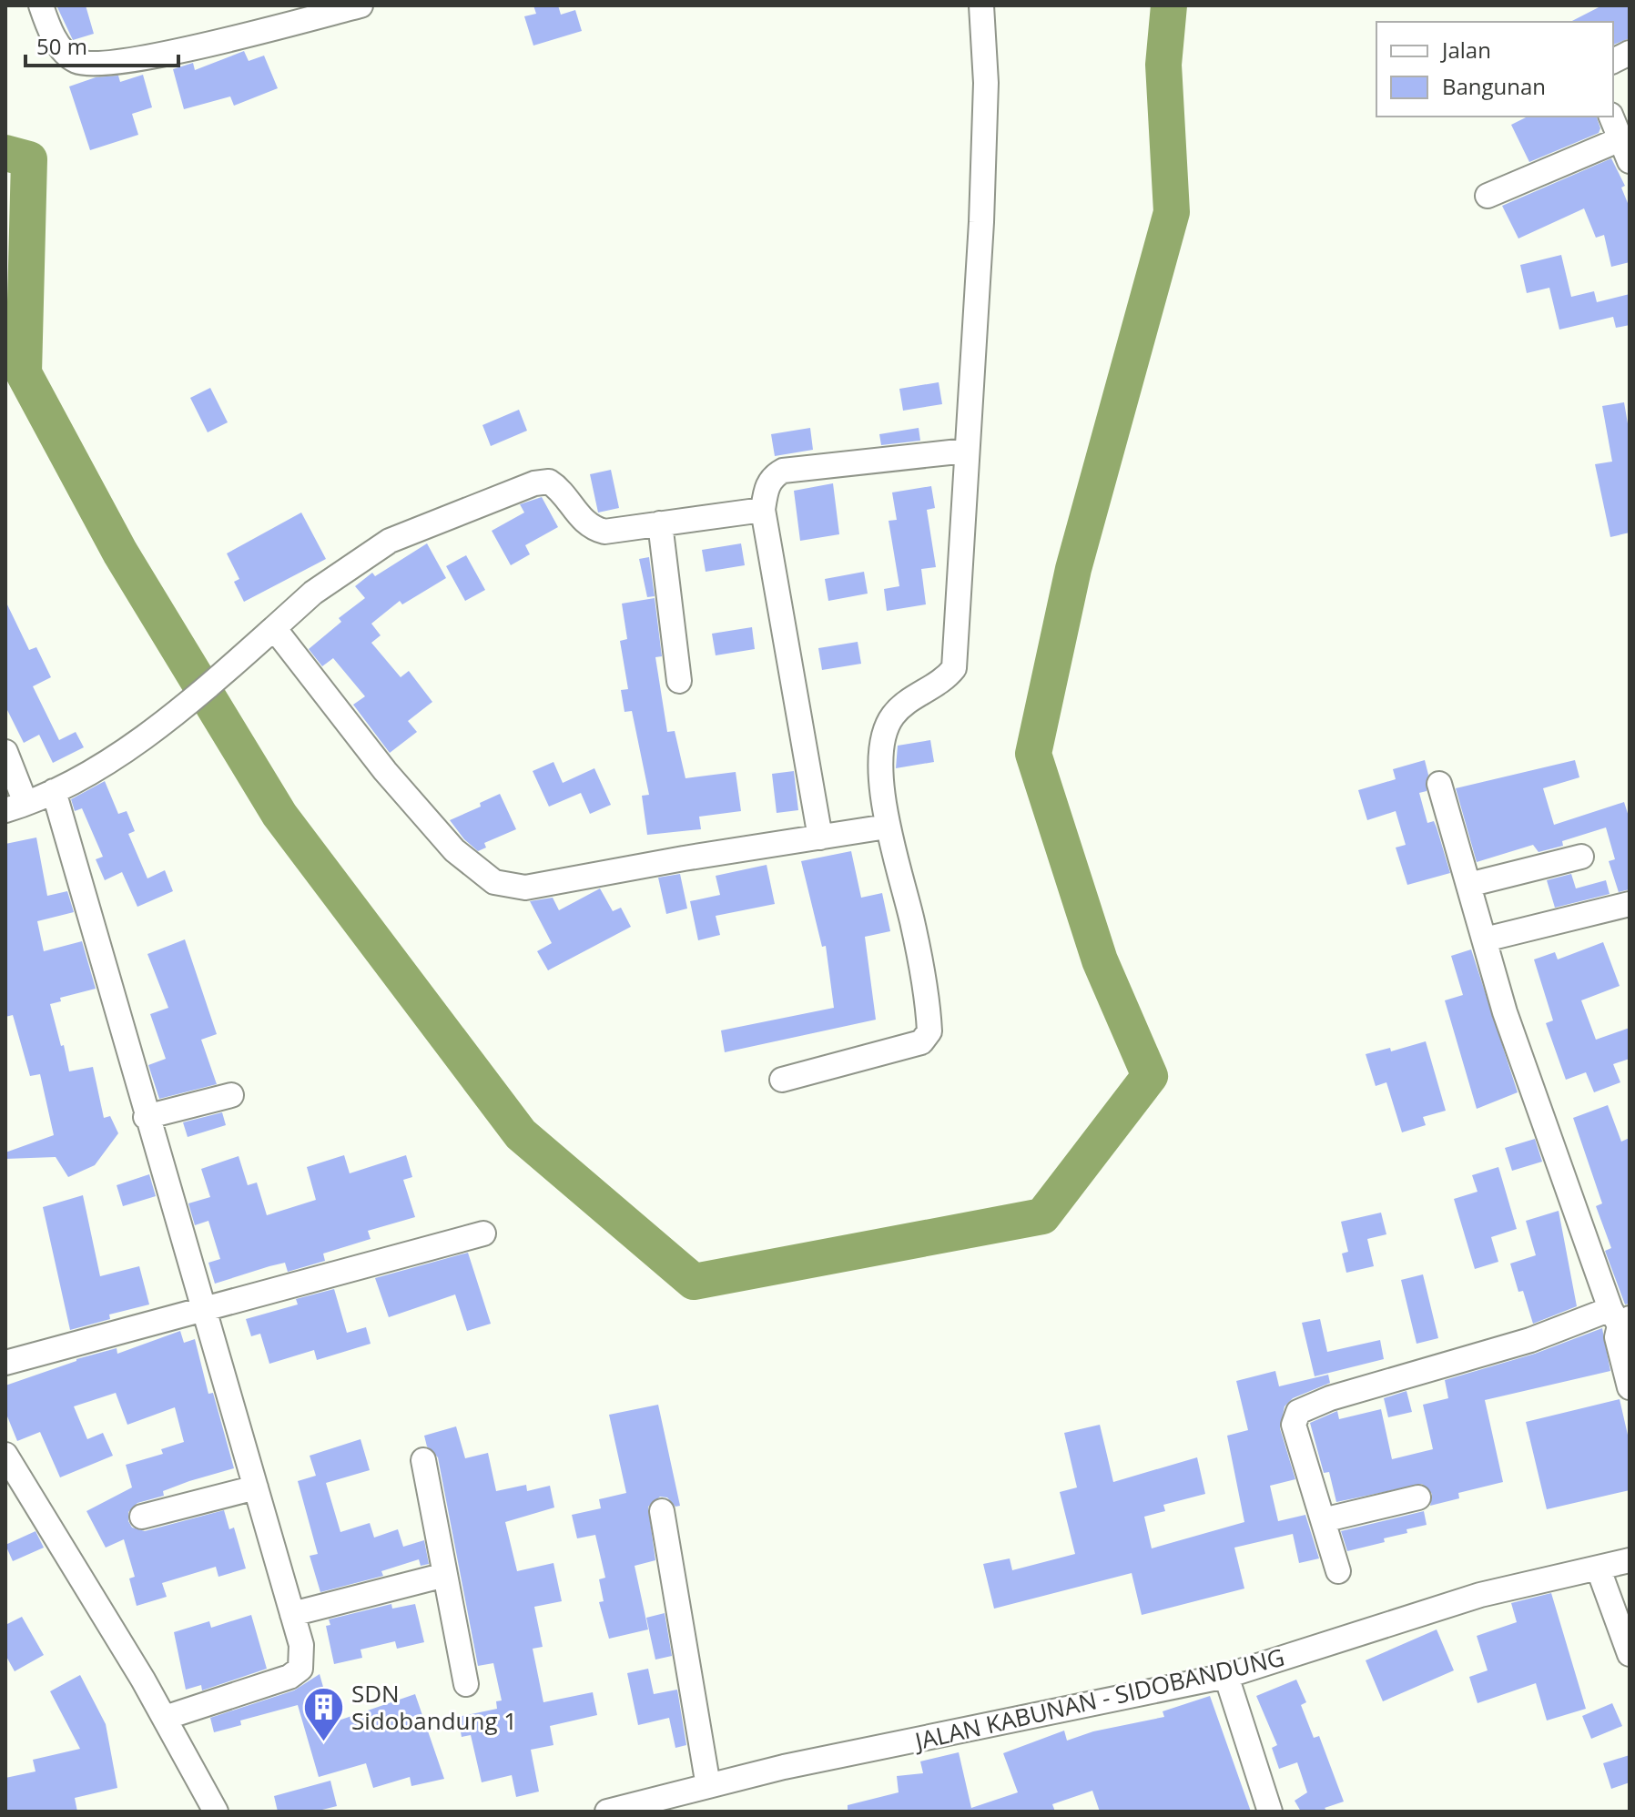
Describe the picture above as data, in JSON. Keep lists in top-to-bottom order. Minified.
{"streets":{"street":["JALAN KABUNAN - SIDOBANDUNG"]},"places":{"building":["SDN Sidobandung 1"]},"legend":["Jalan","Bangunan"],"scale_bar":"50 m"}
